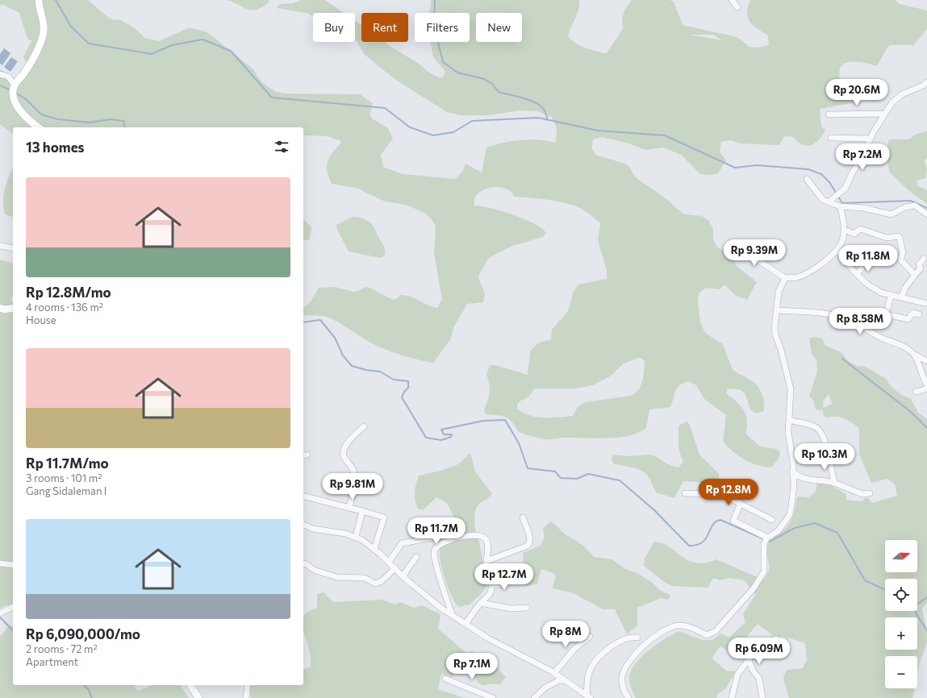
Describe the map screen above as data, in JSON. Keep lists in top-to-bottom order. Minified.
{"north":"right","page":{"chip":["Buy","Rent","Filters","New"],"price":["Rp 20.6M","Rp 7.2M","Rp 9.39M","Rp 11.8M","Rp 8.58M","Rp 10.3M","Rp 9.81M","Rp 12.8M","Rp 11.7M","Rp 12.7M","Rp 8M","Rp 6.09M","Rp 7.1M"],"heading":"13 homes","list":[{"name":"Rp 12.8M/mo","note":"4 rooms · 136 m² · House"},{"name":"Rp 11.7M/mo","note":"3 rooms · 101 m² · Gang Sidaleman I"},{"name":"Rp 6,090,000/mo","note":"2 rooms · 72 m² · Apartment"}],"map_buttons":["+","−"]}}
